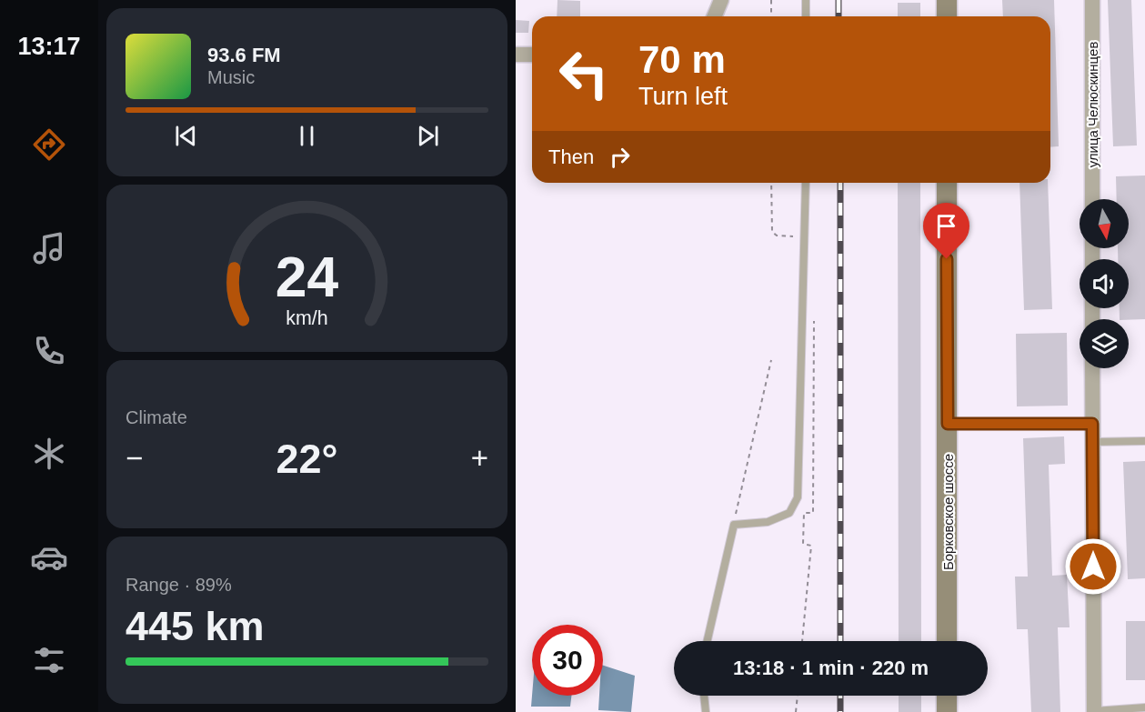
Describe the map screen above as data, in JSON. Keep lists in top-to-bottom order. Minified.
{"streets":{"main road":["Борковское шоссе"],"street":["улица Челюскинцев"]},"north":"bottom","page":{"tabs":"13:17","turn":["70 m","Turn left"],"song":["93.6 FM","Music"],"then":"Then","tile":["Climate",["Range · 89%","445 km"]],"heat":["−","22°","+"],"limit":"30","trip":"13:18 · 1 min · 220 m","gauge":["24","km/h"]}}
